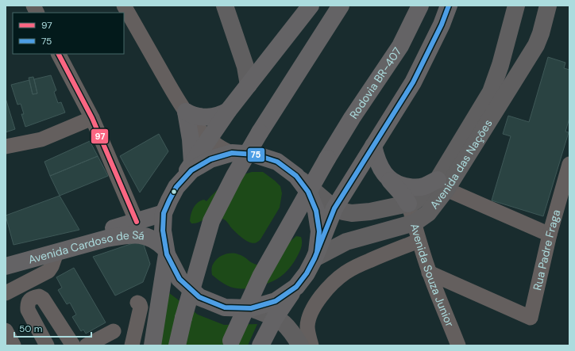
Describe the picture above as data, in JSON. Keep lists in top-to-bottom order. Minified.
{"streets":{"highway":["Rodovia BR-407","Avenida Cardoso de Sá"],"main road":["Avenida das Nações"],"street":["Rua Padre Fraga","Avenida Souza Junior"]},"crossings":[["Avenida das Nações","Avenida Souza Junior"],["Rua Padre Fraga","Avenida Souza Junior"]],"lines":["transit line 75","transit line 97"],"legend":["97","75"],"scale_bar":"50 m"}
